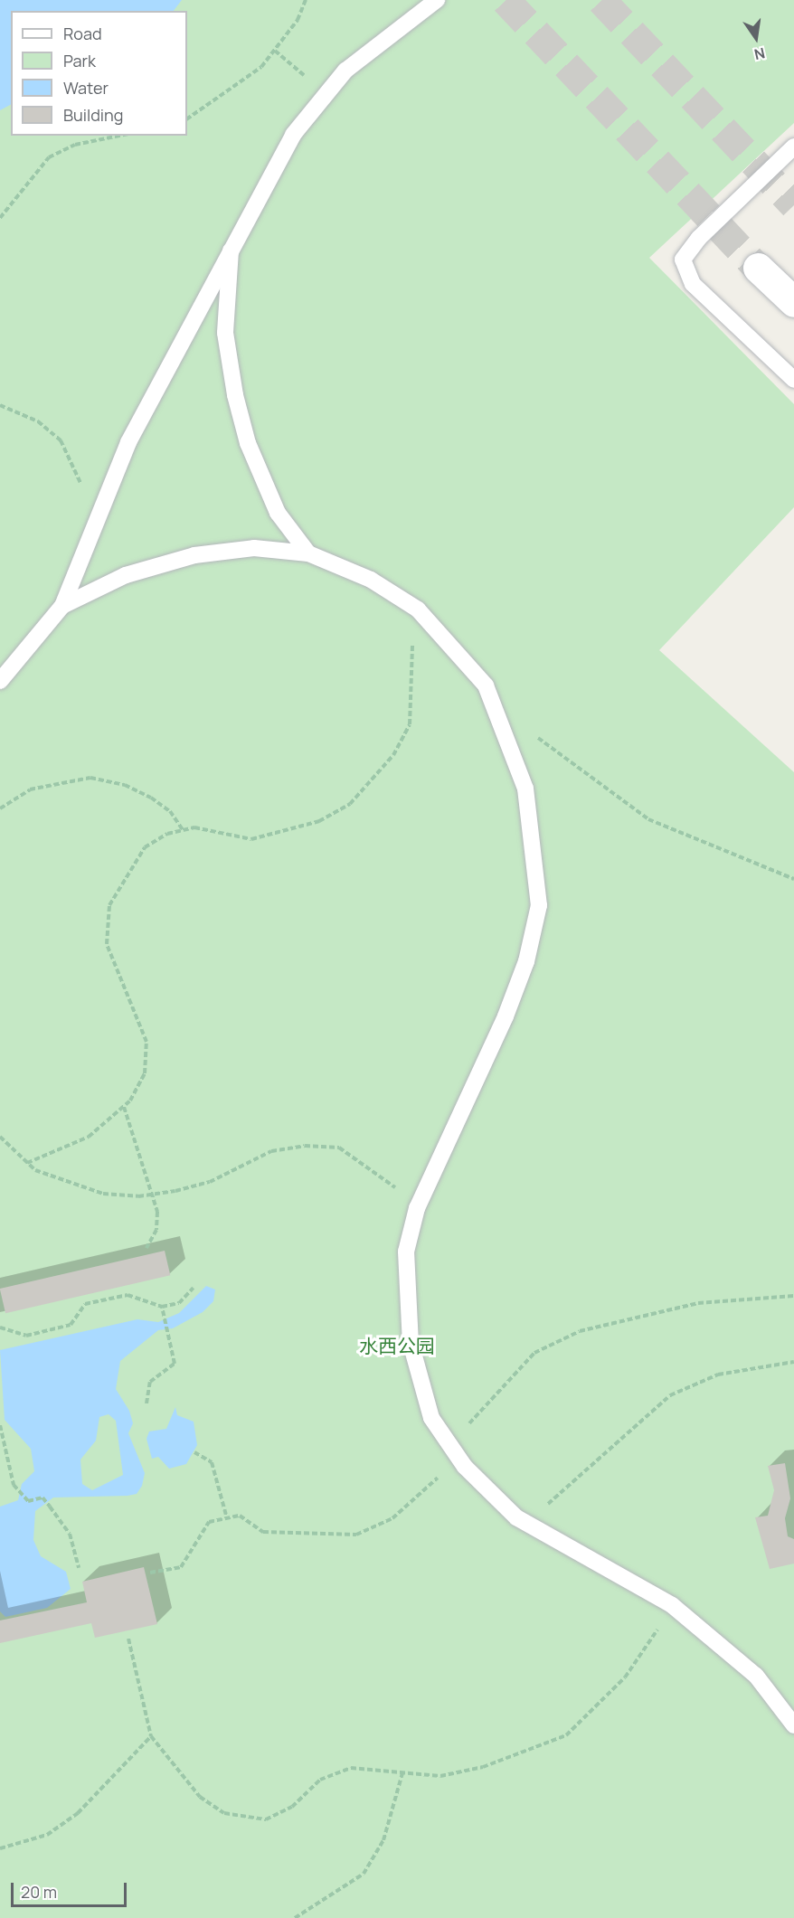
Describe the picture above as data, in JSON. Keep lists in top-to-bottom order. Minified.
{"parks":["水西公园"],"legend":["Road","Park","Water","Building"],"scale_bar":"20 m","north":"bottom"}
